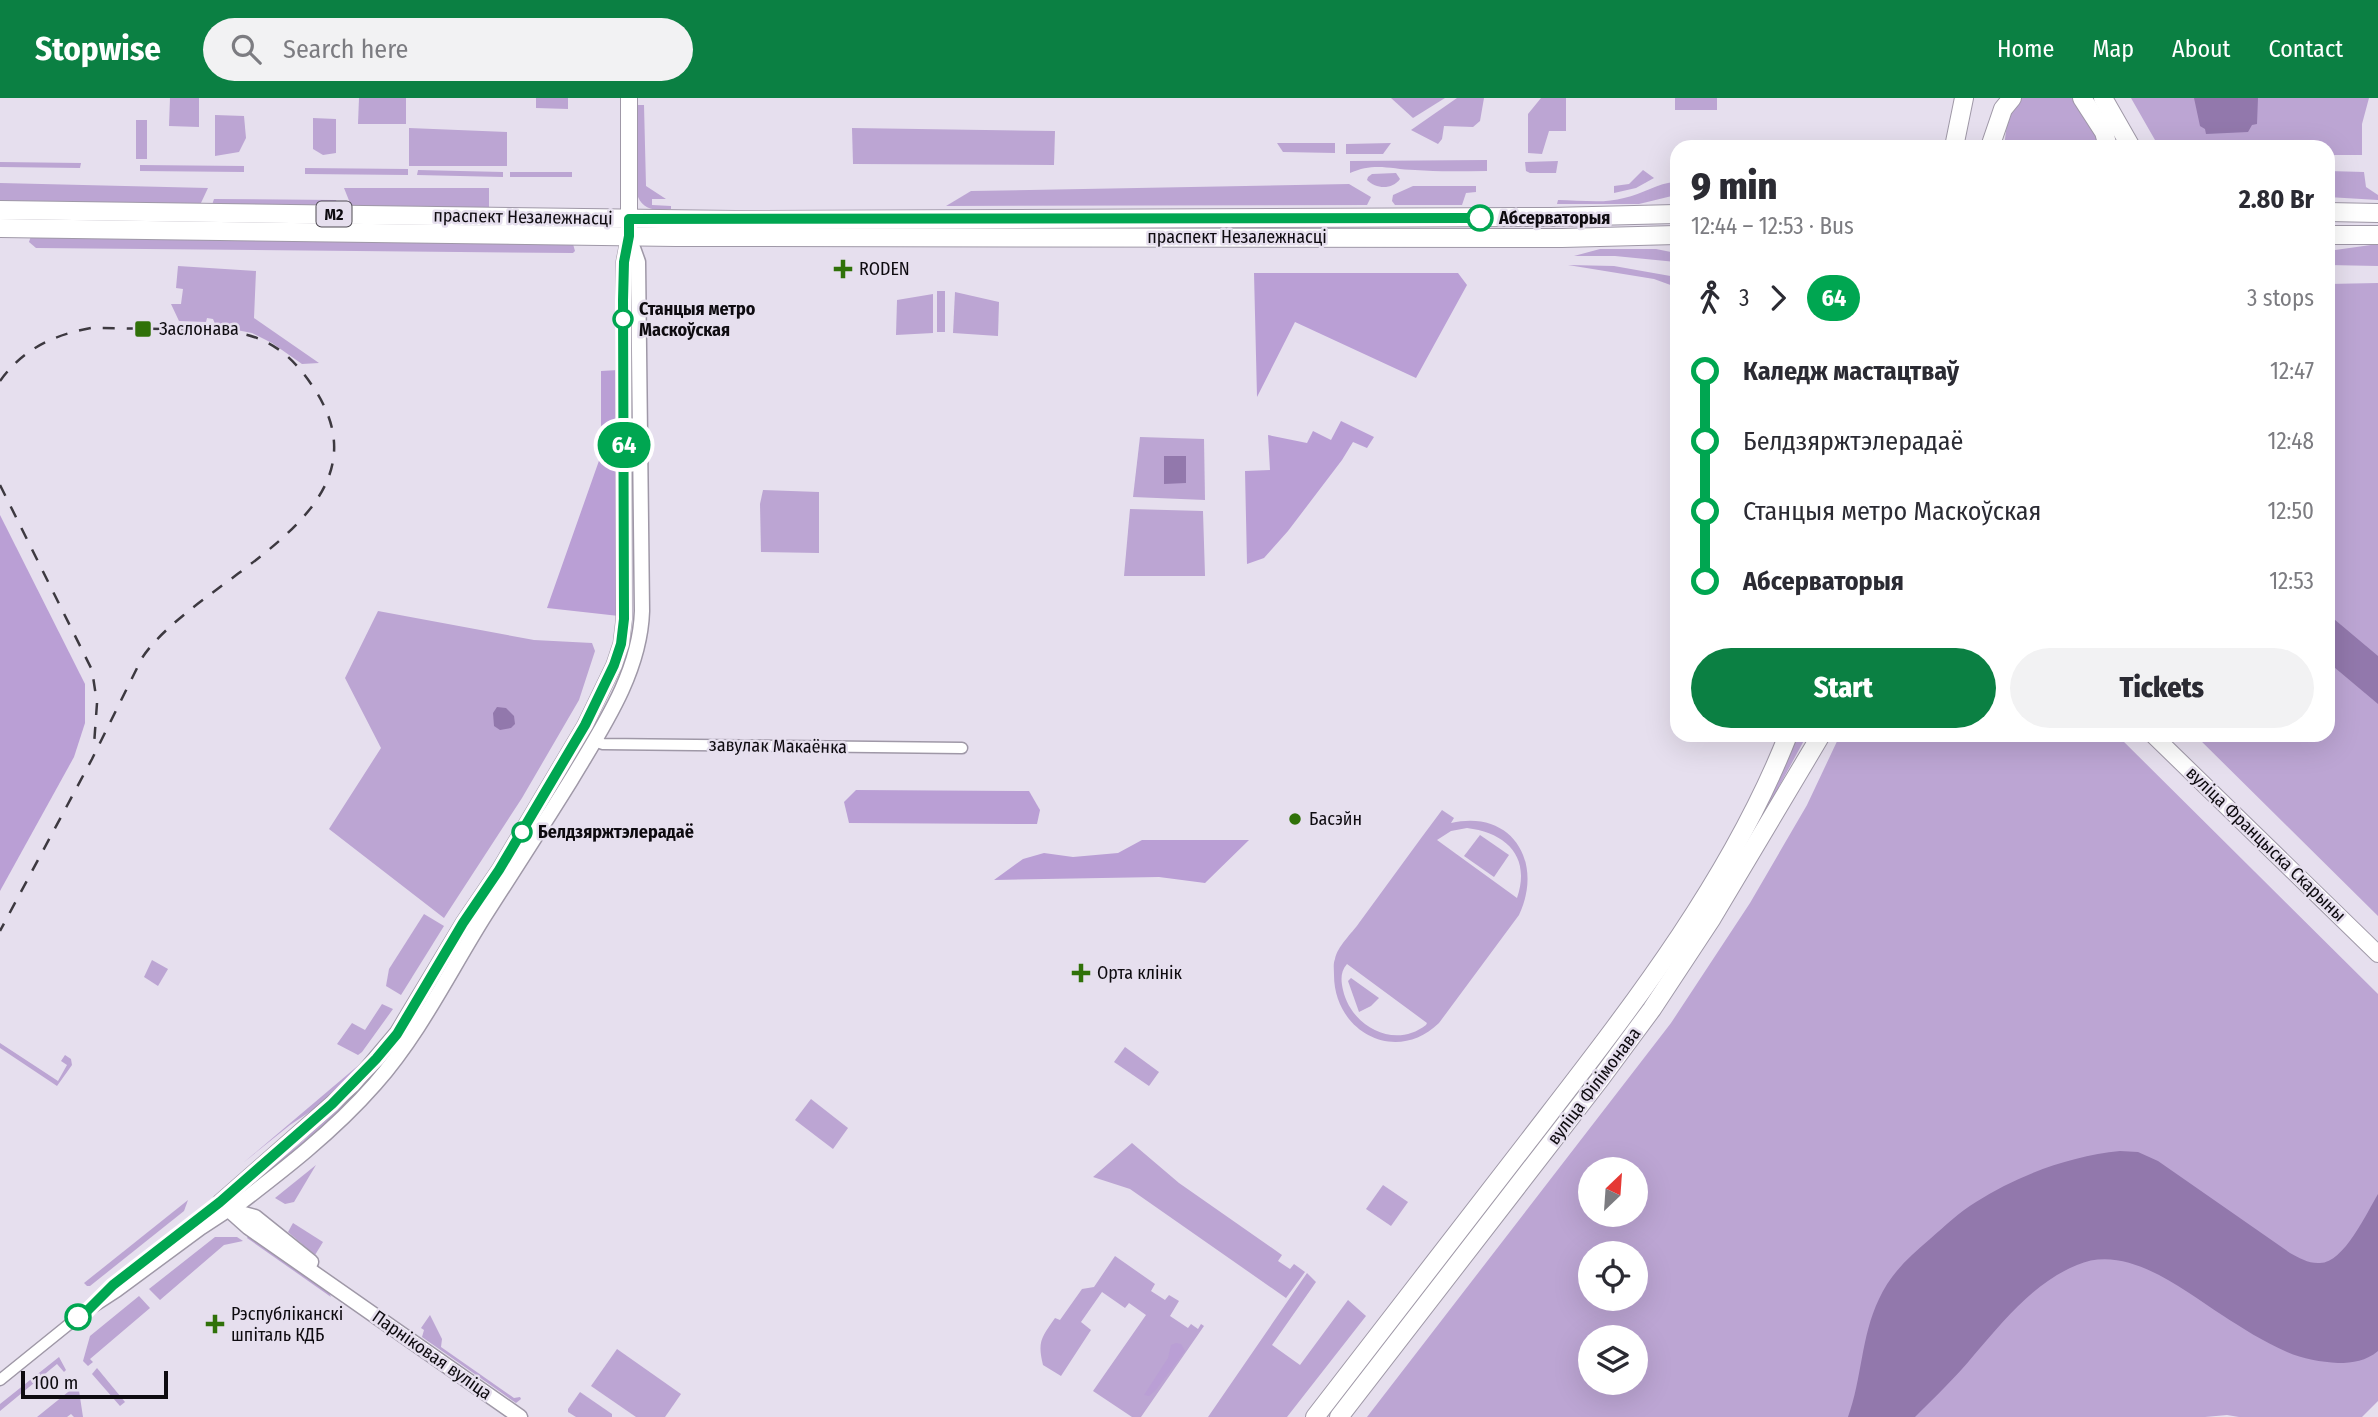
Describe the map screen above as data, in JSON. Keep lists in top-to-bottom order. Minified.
{"streets":{"main road":["М2","праспект Незалежнасці","вуліца Францыска Скарыны","вуліца Філімонава"],"street":["завулак Макаёнка","Парніковая вуліца"]},"places":{"other":["Абсерваторыя","Станцыя метро Маскоўская","Басэйн","Белдзяржтэлерадаё"],"health":["RODEN","Орта клінік","Рэспубліканскі шпіталь КДБ"],"transit":["Заслонава"]},"lines":["bus line 64"],"scale_bar":"100 m","north":"top right","page":{"header":"Stopwise","search":"Search here","nav":["Home","Map","About","Contact"],"on_map":"64","heading":["9 min","12:44 – 12:53 · Bus","2.80 Br"],"legs":["3","64","3 stops"],"list":[{"name":"Каледж мастацтваў","value":"12:47"},{"name":"Белдзяржтэлерадаё","value":"12:48"},{"name":"Станцыя метро Маскоўская","value":"12:50"},{"name":"Абсерваторыя","value":"12:53"}],"buttons":["Start","Tickets"],"scale":"100 m"}}
